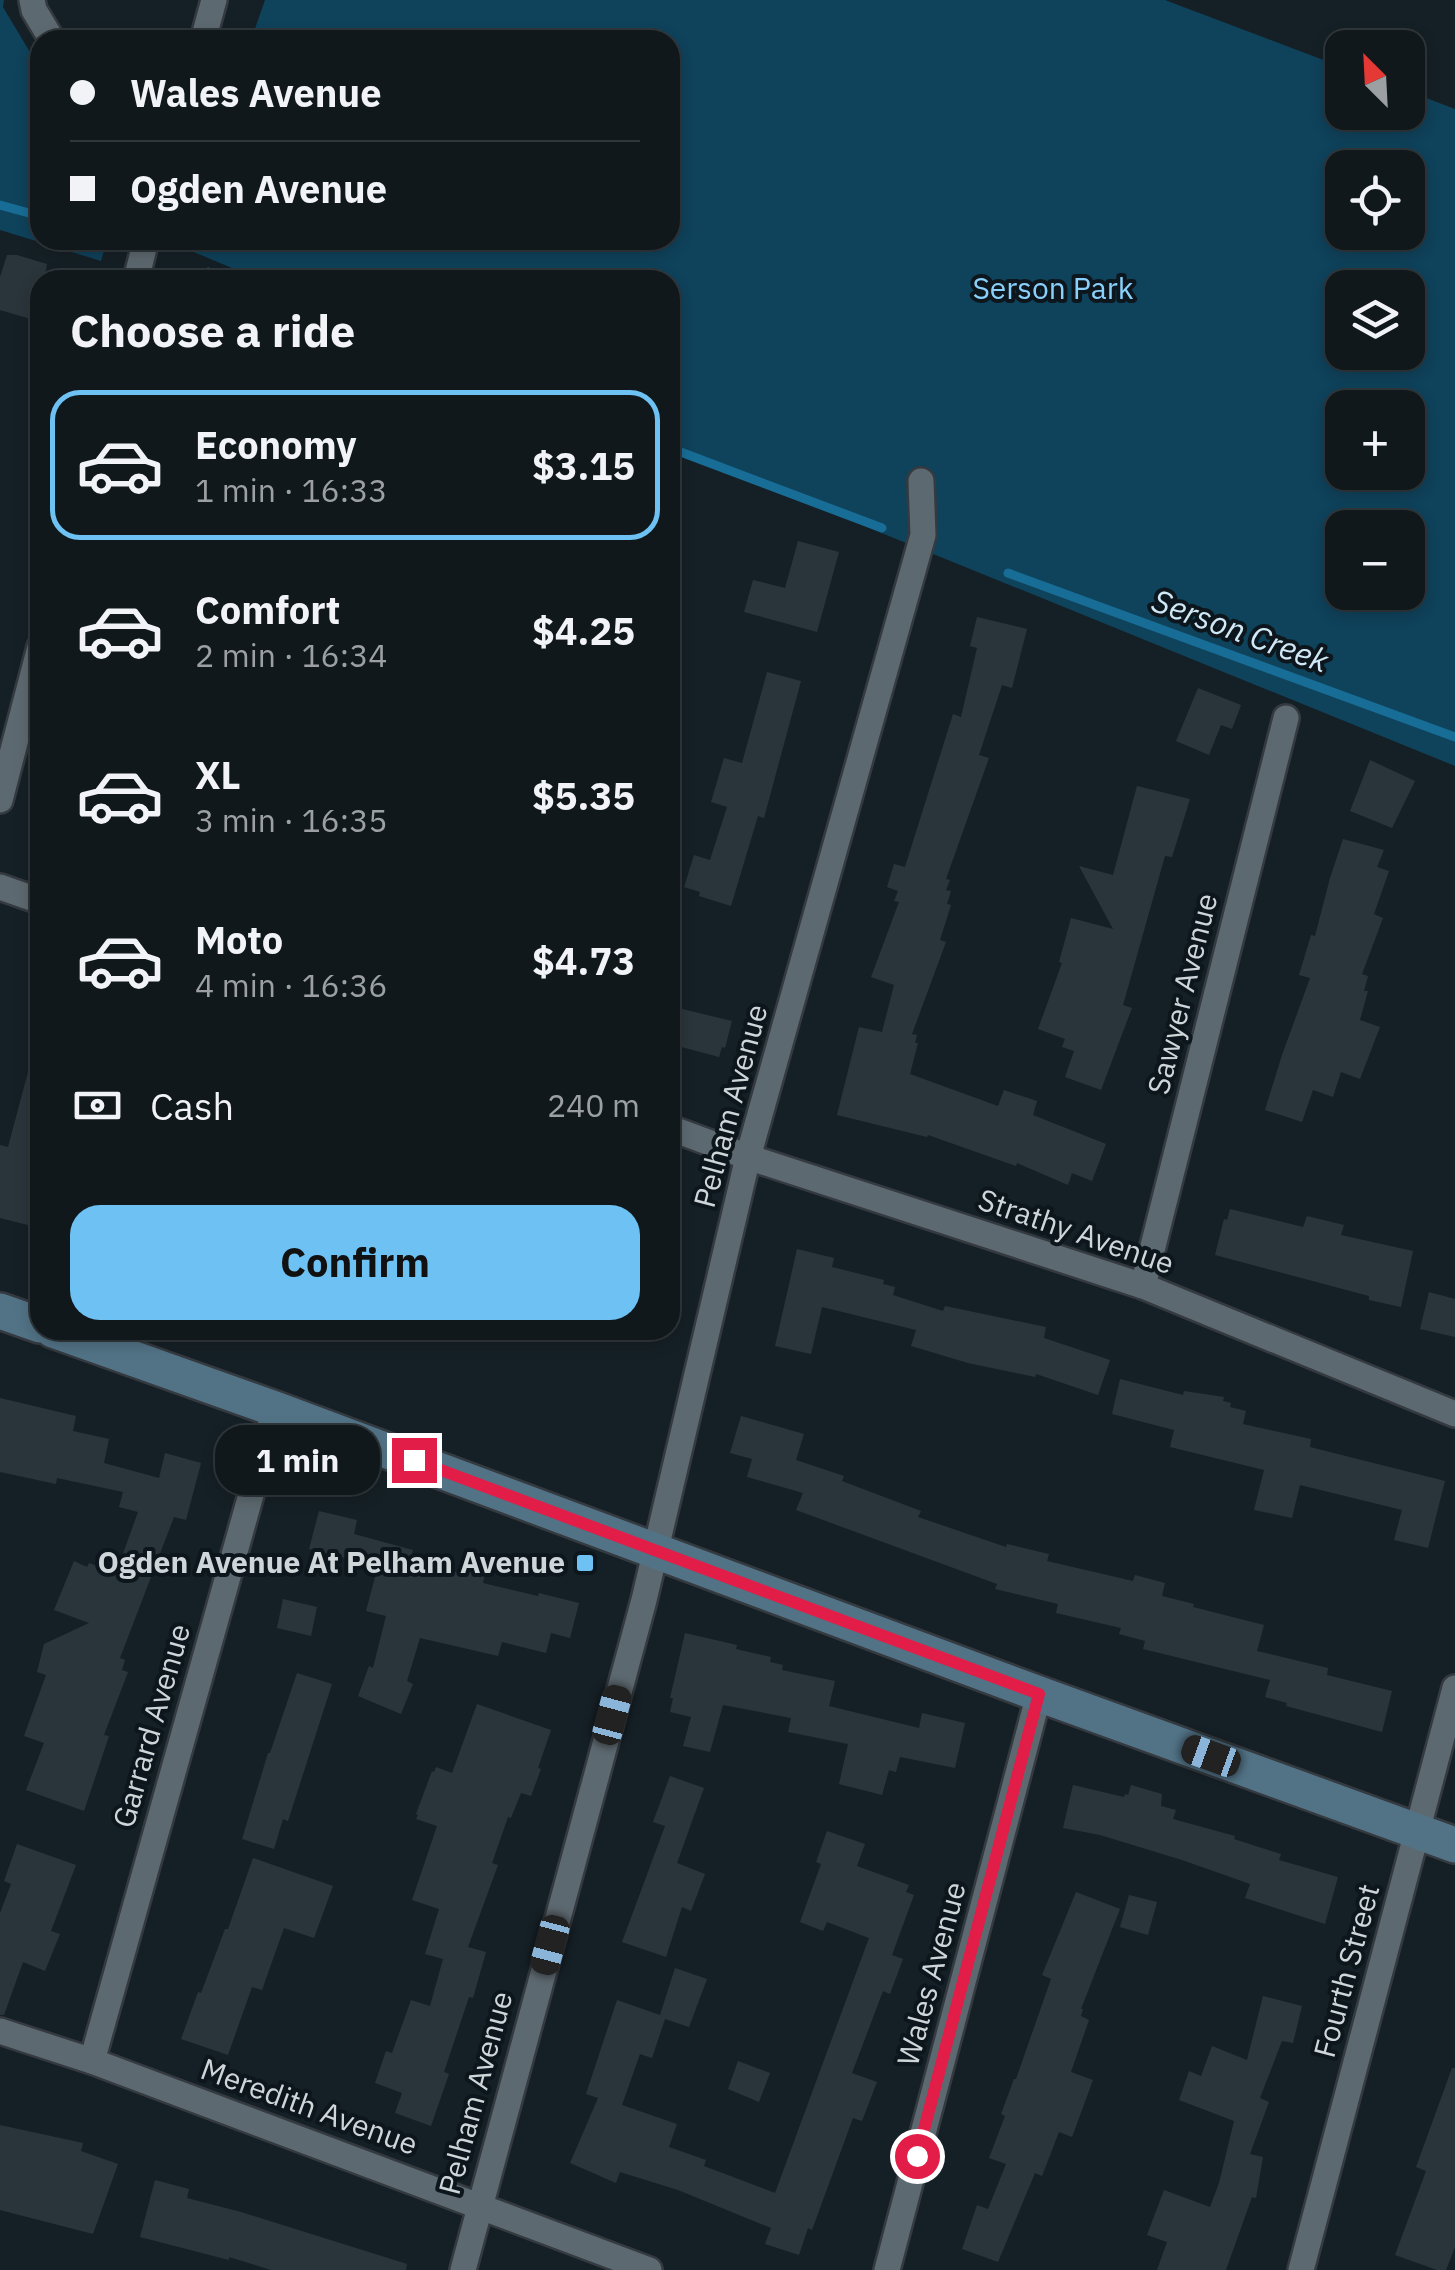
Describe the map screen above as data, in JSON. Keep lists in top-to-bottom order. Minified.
{"streets":{"street":["Sawyer Avenue","Pelham Avenue","Strathy Avenue","Garrard Avenue","Fourth Street","Wales Avenue","Meredith Avenue"]},"crossings":[["Sawyer Avenue","Strathy Avenue"],["Pelham Avenue","Strathy Avenue"],["Pelham Avenue","Meredith Avenue"],["Garrard Avenue","Meredith Avenue"]],"water":["Serson Creek"],"parks":["Serson Park"],"places":{"transit":["Ogden Avenue At Pelham Avenue"]},"north":"top left","page":{"map_buttons":["+","−"],"banner":["Wales Avenue","Ogden Avenue"],"heading":"Choose a ride","list":[{"name":"Economy","note":"1 min · 16:33","value":"$3.15"},{"name":"Comfort","note":"2 min · 16:34","value":"$4.25"},{"name":"XL","note":"3 min · 16:35","value":"$5.35"},{"name":"Moto","note":"4 min · 16:36","value":"$4.73"}],"pay":["Cash","240 m"],"buttons":"Confirm","bubble":"1 min"}}
